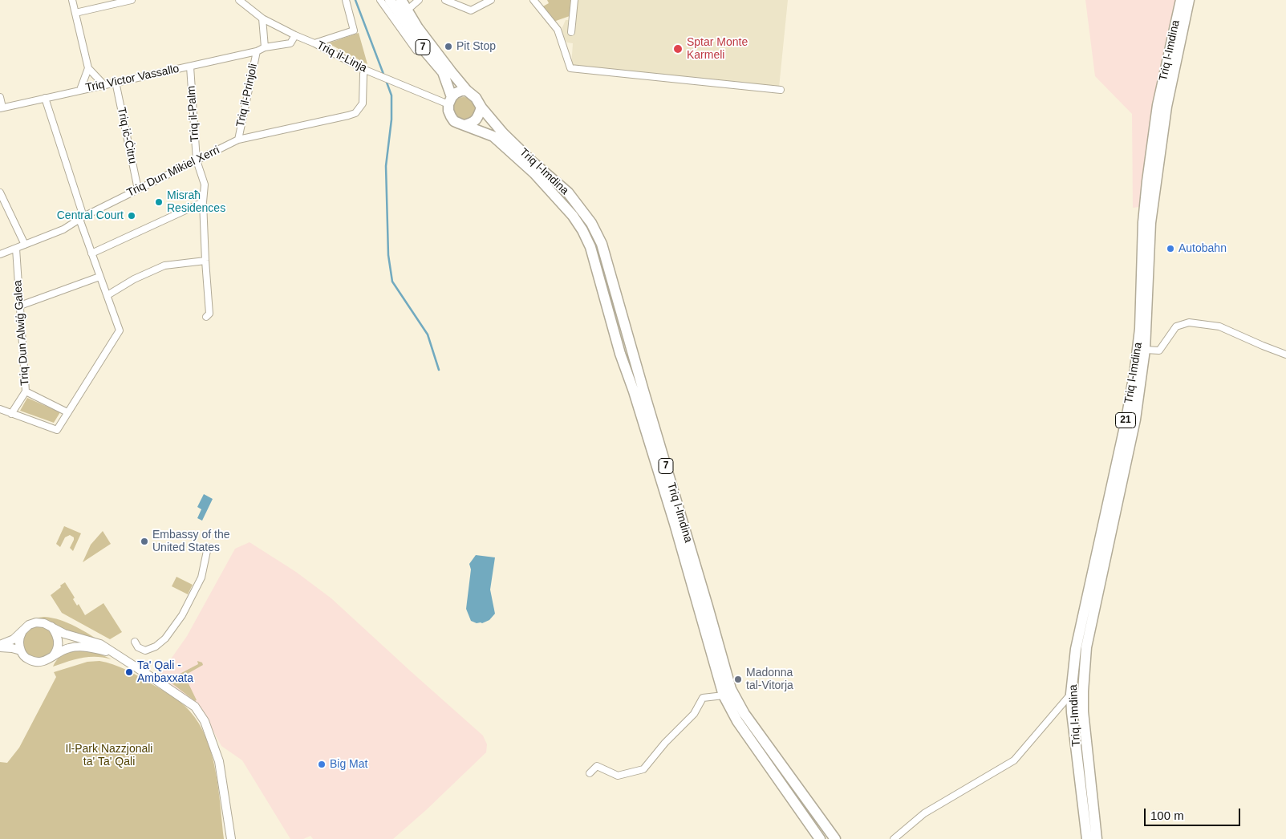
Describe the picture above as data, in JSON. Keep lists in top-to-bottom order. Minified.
{"streets":{"highway":["7","Triq l-Imdina","21"],"street":["Triq il-Linja","Triq Victor Vassallo","Triq il-Prinjoli","Triq il-Palm","Triq iċ-Ċitru","Triq Dun Mikiel Xerri","Triq Dun Alwiġ Galea"]},"crossings":[["Triq l-Imdina","Triq il-Linja"],["Triq il-Linja","Triq Victor Vassallo"],["Triq il-Linja","Triq Dun Mikiel Xerri"],["Triq Victor Vassallo","Triq il-Prinjoli"],["Triq Victor Vassallo","Triq il-Palm"],["Triq Victor Vassallo","Triq iċ-Ċitru"],["Triq il-Prinjoli","Triq Dun Mikiel Xerri"],["Triq il-Palm","Triq Dun Mikiel Xerri"],["Triq iċ-Ċitru","Triq Dun Mikiel Xerri"],["Triq Dun Mikiel Xerri","Triq Dun Alwiġ Galea"]],"parks":["Il-Park Nazzjonali ta' Ta' Qali"],"places":["Pit Stop","Sptar Monte Karmeli","Misraħ Residences","Central Court","Autobahn","Embassy of the United States","Ta' Qali - Ambaxxata","Madonna tal-Vitorja","Big Mat"],"scale_bar":"100 m"}
